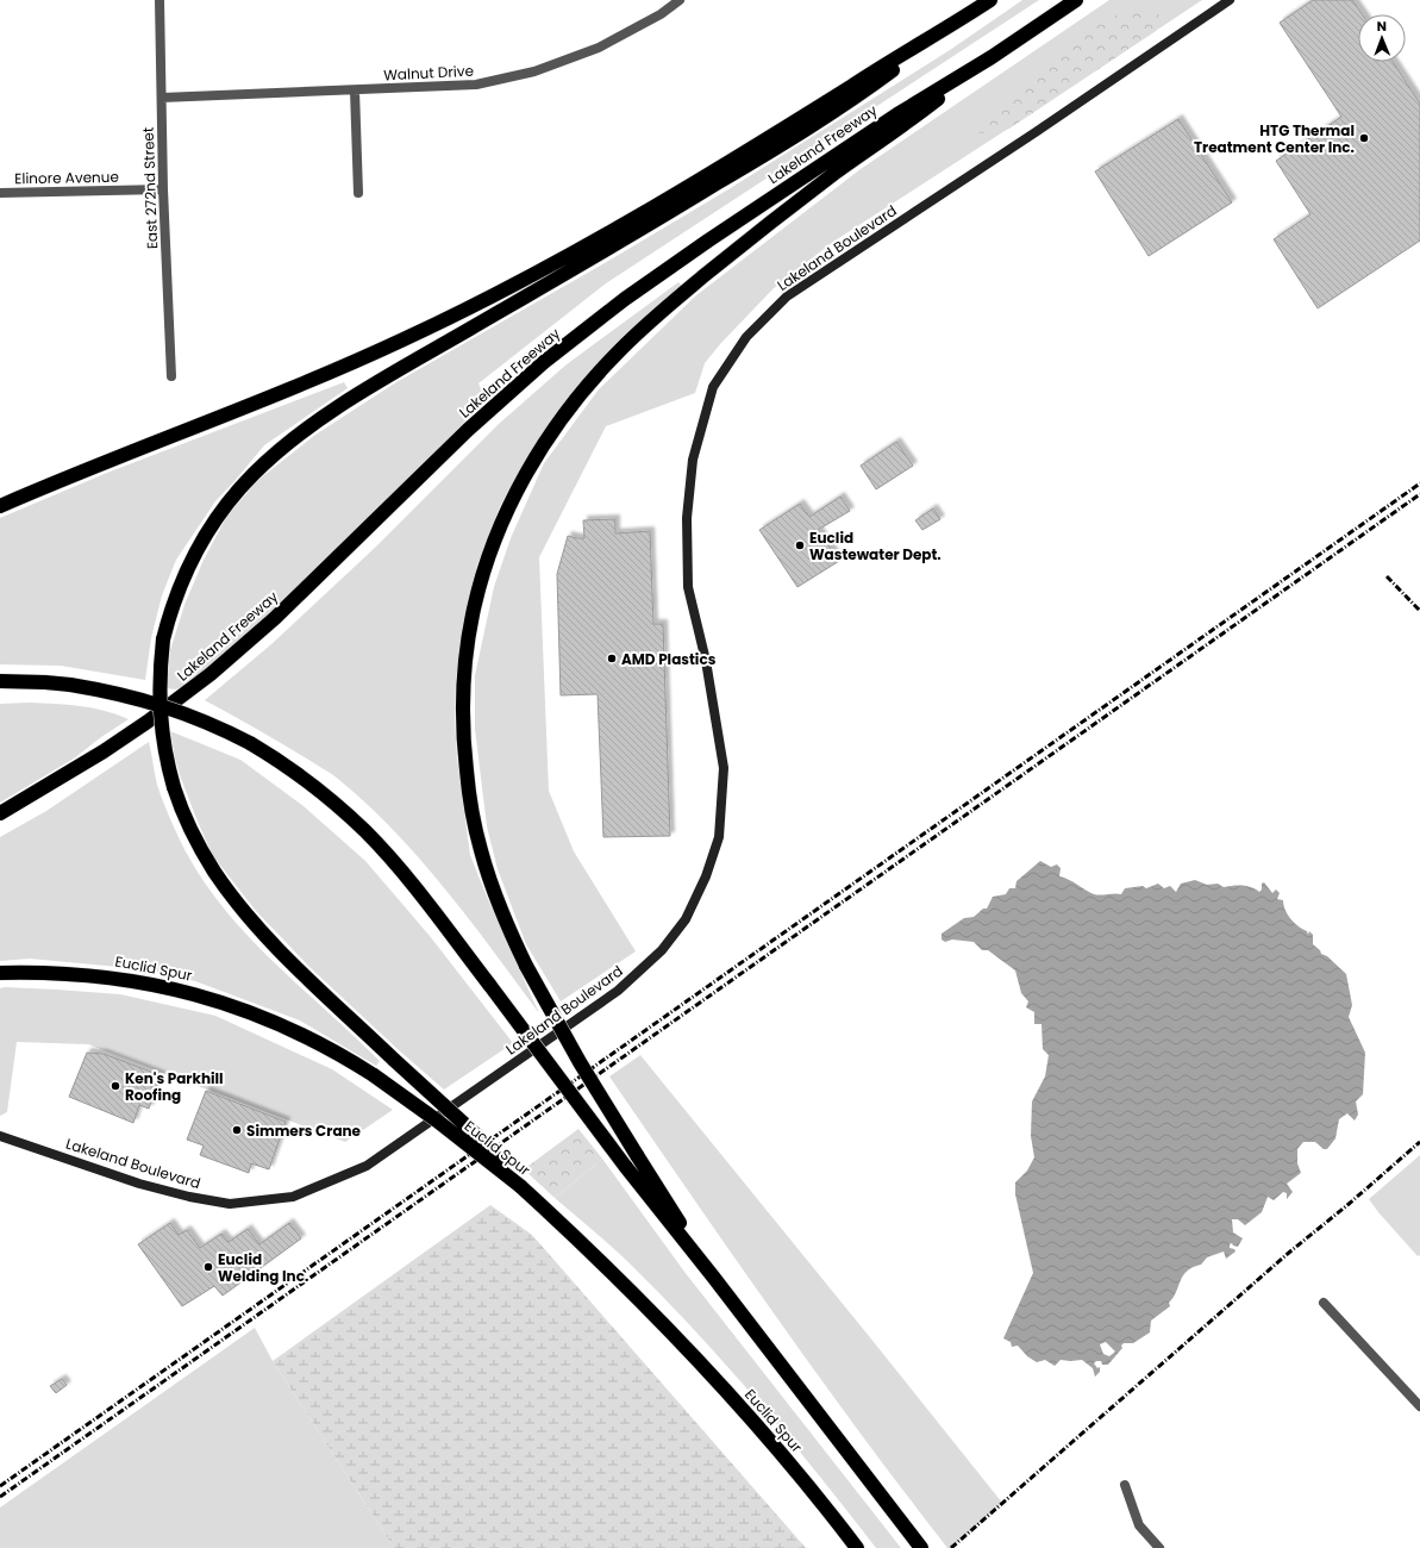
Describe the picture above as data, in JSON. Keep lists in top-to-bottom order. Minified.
{"streets":{"highway":["Lakeland Freeway","Euclid Spur"],"street":["Walnut Drive","Elinore Avenue","East 272nd Street","Lakeland Boulevard"]},"crossings":[["Walnut Drive","East 272nd Street"],["Elinore Avenue","East 272nd Street"]],"places":["HTG Thermal Treatment Center Inc.","Euclid Wastewater Dept.","AMD Plastics","Ken's Parkhill Roofing","Simmers Crane","Euclid Welding Inc."],"north":"top"}
